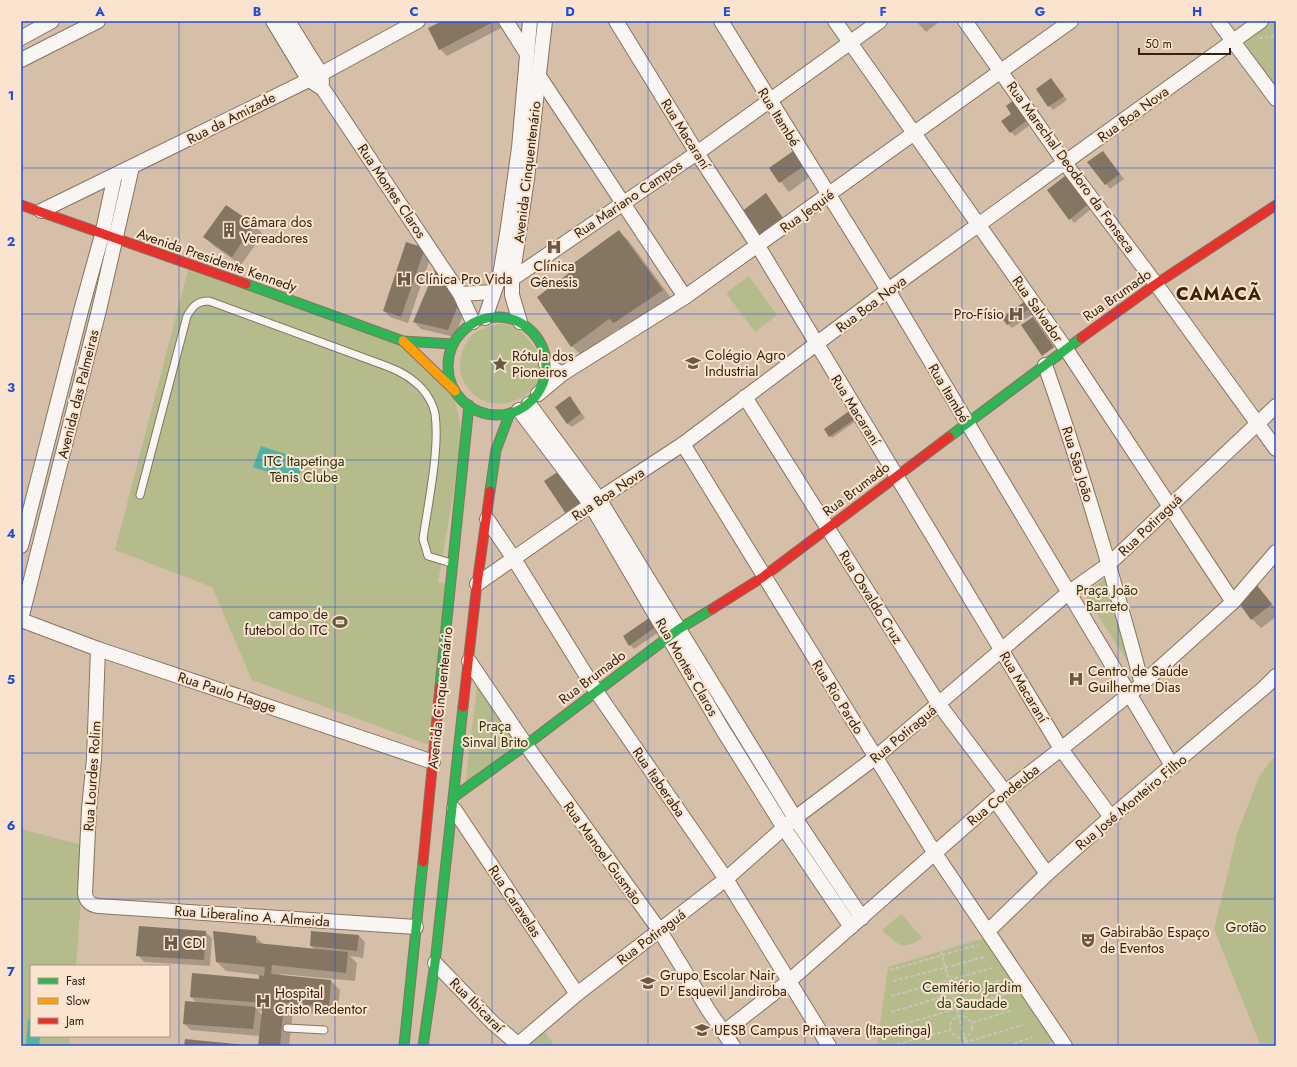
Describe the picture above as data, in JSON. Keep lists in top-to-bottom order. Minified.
{"streets":{"main road":["Avenida Cinquentenário","Avenida Presidente Kennedy","Rua Brumado"],"street":["Rua Boa Nova","Rua Itambé","Rua da Amizade","Rua Macaraní","Rua Marechal Deodoro da Fonseca","Rua Montes Claros","Rua Mariano Campos","Rua Jequié","Rua Salvador","Avenida das Palmeiras","Rua São João","Rua Potiraguá","Rua Osvaldo Cruz","Rua Paulo Hagge","Rua Rio Pardo","Rua Lourdes Rolim","Rua Itaberaba","Rua Condeuba","Rua José Monteiro Filho","Rua Manoel Gusmão","Rua Caravelas","Rua Liberalino A. Almeida","Rua Ibicaraí"]},"crossings":[["Rua Boa Nova","Rua Itambé"],["Rua Boa Nova","Rua Macaraní"],["Rua Boa Nova","Rua Marechal Deodoro da Fonseca"],["Rua Boa Nova","Avenida Cinquentenário"],["Rua Boa Nova","Rua Montes Claros"],["Rua Boa Nova","Rua Salvador"],["Rua Boa Nova","Rua Osvaldo Cruz"],["Rua Boa Nova","Rua Rio Pardo"],["Rua Boa Nova","Rua Itaberaba"],["Rua Itambé","Rua Mariano Campos"],["Rua Itambé","Rua Jequié"],["Rua Itambé","Rua Brumado"],["Rua Itambé","Rua Potiraguá"],["Rua Itambé","Rua Condeuba"],["Rua Itambé","Rua José Monteiro Filho"],["Rua da Amizade","Rua Montes Claros"],["Rua da Amizade","Avenida Presidente Kennedy"],["Rua da Amizade","Avenida das Palmeiras"],["Rua Macaraní","Rua Mariano Campos"],["Rua Macaraní","Rua Jequié"],["Rua Macaraní","Rua Brumado"],["Rua Macaraní","Rua Potiraguá"],["Rua Macaraní","Rua Condeuba"],["Rua Macaraní","Rua José Monteiro Filho"],["Rua Marechal Deodoro da Fonseca","Rua Jequié"],["Rua Marechal Deodoro da Fonseca","Rua Brumado"],["Rua Marechal Deodoro da Fonseca","Rua Potiraguá"],["Avenida Cinquentenário","Rua Montes Claros"],["Avenida Cinquentenário","Rua Mariano Campos"],["Avenida Cinquentenário","Rua Jequié"],["Avenida Cinquentenário","Avenida Presidente Kennedy"],["Avenida Cinquentenário","Rua Brumado"],["Avenida Cinquentenário","Rua Paulo Hagge"],["Avenida Cinquentenário","Rua Itaberaba"],["Avenida Cinquentenário","Rua Manoel Gusmão"],["Avenida Cinquentenário","Rua Caravelas"],["Avenida Cinquentenário","Rua Liberalino A. Almeida"],["Avenida Cinquentenário","Rua Ibicaraí"],["Rua Montes Claros","Rua Jequié"],["Rua Montes Claros","Avenida Presidente Kennedy"],["Rua Montes Claros","Rua Brumado"],["Rua Montes Claros","Rua Potiraguá"],["Rua Montes Claros","Rua Condeuba"],["Rua Mariano Campos","Rua Salvador"],["Rua Jequié","Avenida Presidente Kennedy"],["Rua Jequié","Rua Salvador"],["Avenida Presidente Kennedy","Avenida das Palmeiras"],["Rua Brumado","Rua Salvador"],["Rua Brumado","Rua São João"],["Rua Brumado","Rua Osvaldo Cruz"],["Rua Brumado","Rua Rio Pardo"],["Rua Brumado","Rua Itaberaba"],["Rua Brumado","Rua Manoel Gusmão"],["Rua Brumado","Rua Caravelas"],["Rua Salvador","Rua Potiraguá"],["Rua Salvador","Rua Condeuba"],["Avenida das Palmeiras","Rua Paulo Hagge"],["Rua São João","Rua Potiraguá"],["Rua Potiraguá","Rua Osvaldo Cruz"],["Rua Potiraguá","Rua Rio Pardo"],["Rua Potiraguá","Rua Itaberaba"],["Rua Potiraguá","Rua Manoel Gusmão"],["Rua Potiraguá","Rua Caravelas"],["Rua Potiraguá","Rua Ibicaraí"],["Rua Osvaldo Cruz","Rua Condeuba"],["Rua Osvaldo Cruz","Rua José Monteiro Filho"],["Rua Paulo Hagge","Rua Lourdes Rolim"],["Rua Rio Pardo","Rua Condeuba"],["Rua Rio Pardo","Rua José Monteiro Filho"],["Rua Lourdes Rolim","Rua Liberalino A. Almeida"],["Rua Itaberaba","Rua Condeuba"],["Rua Condeuba","Rua Manoel Gusmão"]],"districts":["CAMACÃ"],"parks":["ITC Itapetinga Tênis Clube","Praça João Barreto","Praça Sinval Brito","Grotão","Cemitério Jardim da Saudade"],"places":{"building":["Câmara dos Vereadores"],"hospital":["Clínica Gênesis","Clínica Pro Vida","Pro-Físio","Centro de Saúde Guilherme Dias","CDI","Hospital Cristo Redentor"],"school or university":["Colégio Agro Industrial","Grupo Escolar Nair D' Esquevil Jandiroba","UESB Campus Primavera (Itapetinga)"],"place":["Rótula dos Pioneiros"],"sports":["campo de futebol do ITC"],"theatre":["Gabirabão Espaço de Eventos"]},"legend":["Fast","Slow","Jam"],"scale_bar":"50 m","grid":{"columns":["A","B","C","D","E","F","G","H"],"rows":["1","2","3","4","5","6","7"]}}
